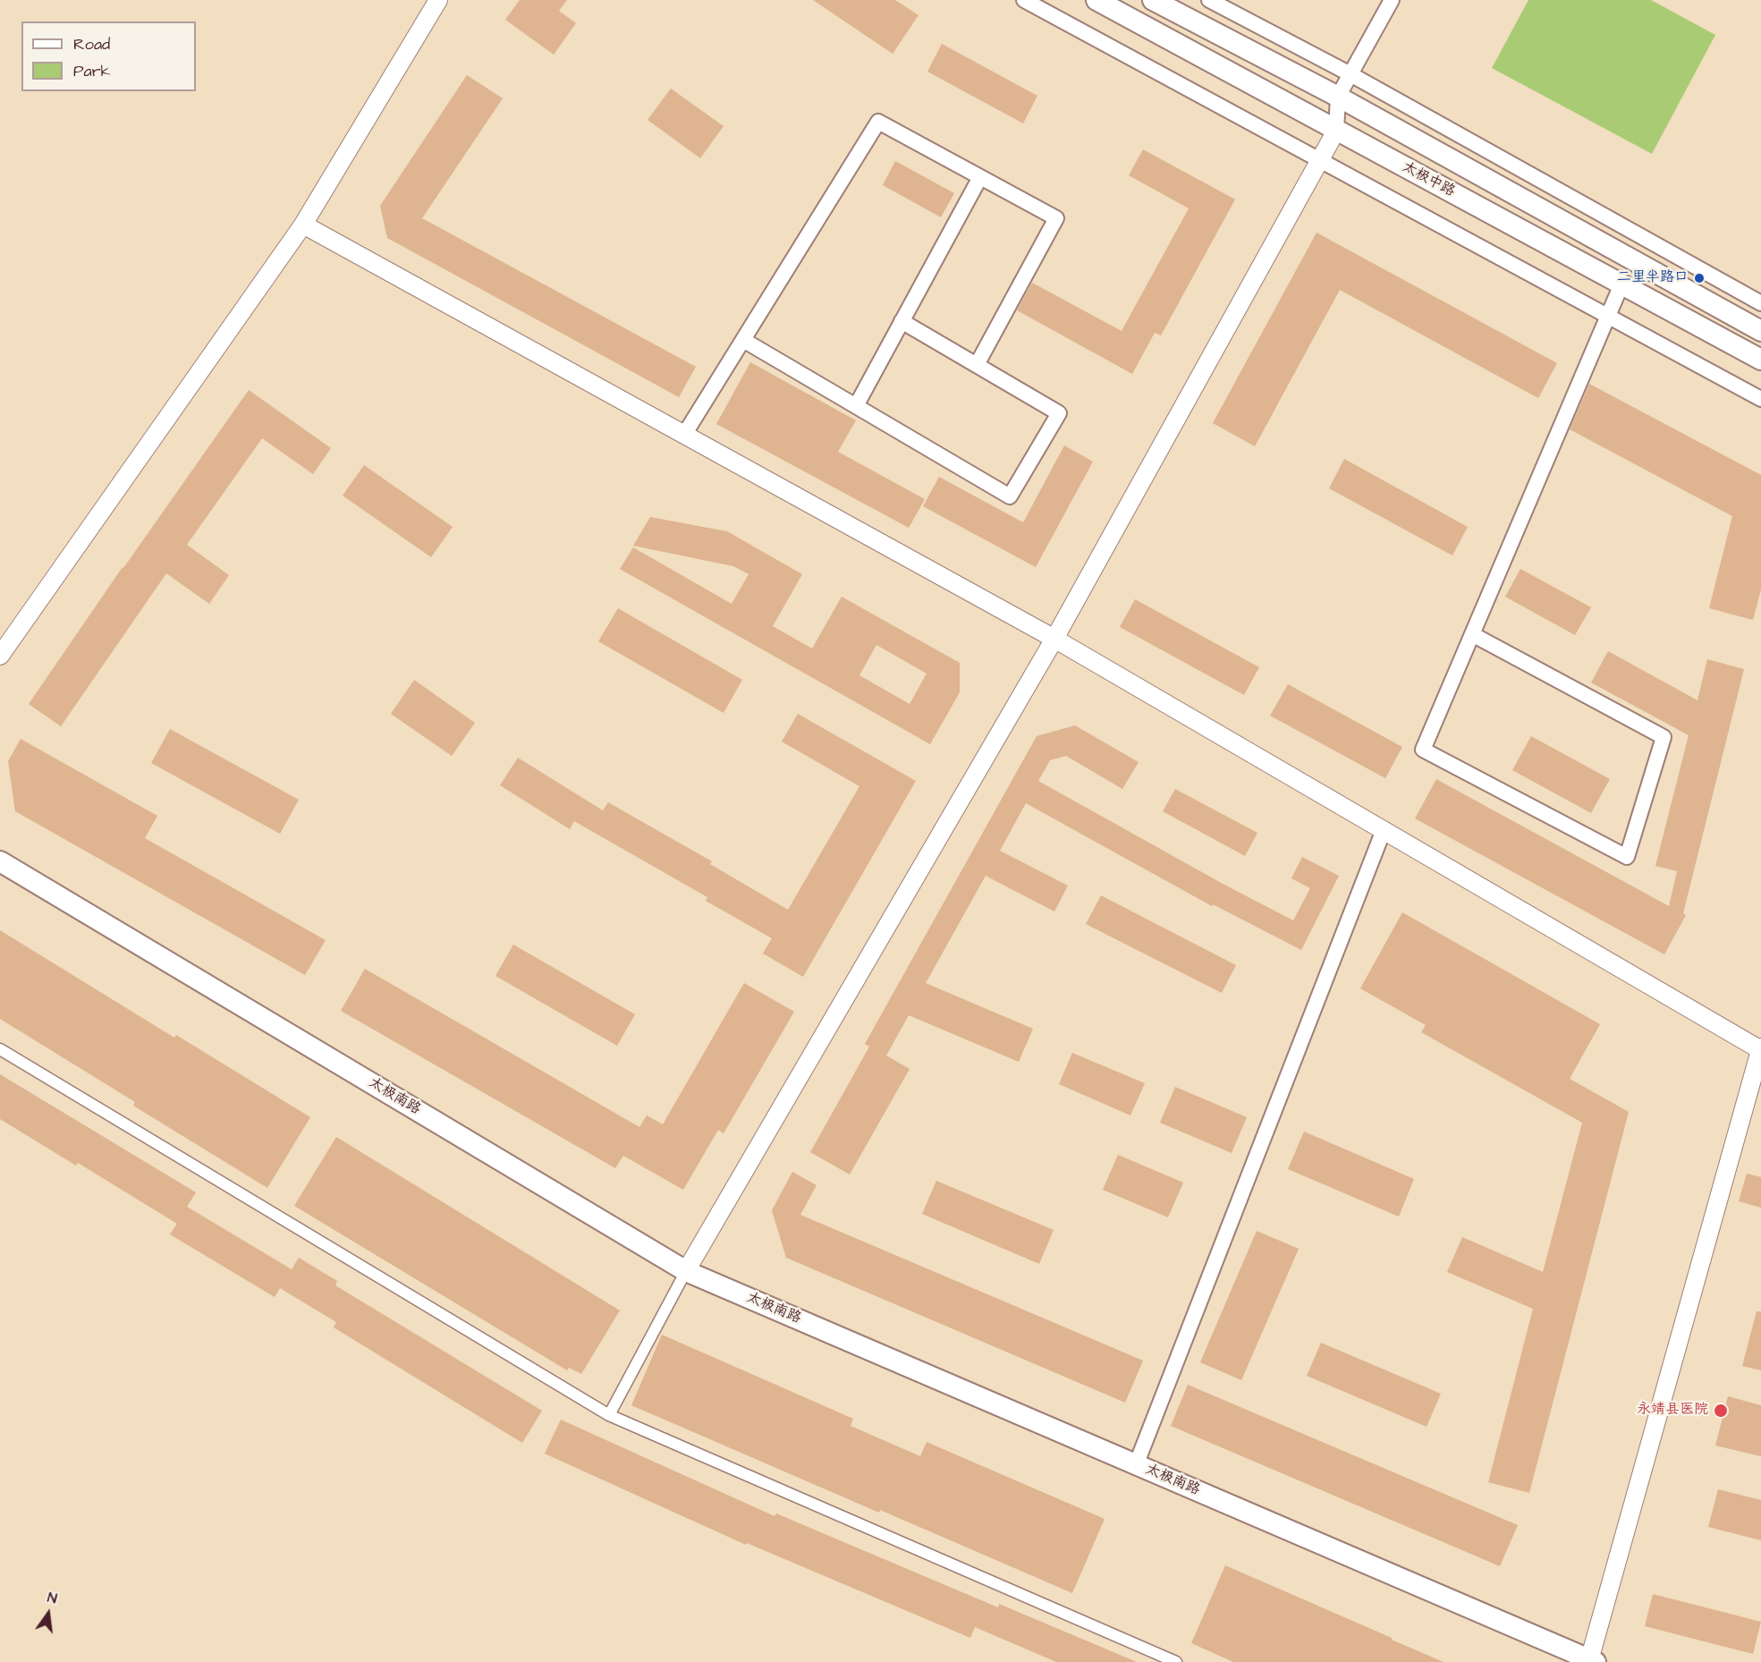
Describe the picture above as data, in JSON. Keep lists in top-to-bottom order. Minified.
{"streets":{"main road":["太极中路","太极南路"]},"places":["二里半路口","永靖县医院"],"legend":["Road","Park"],"north":"top"}
